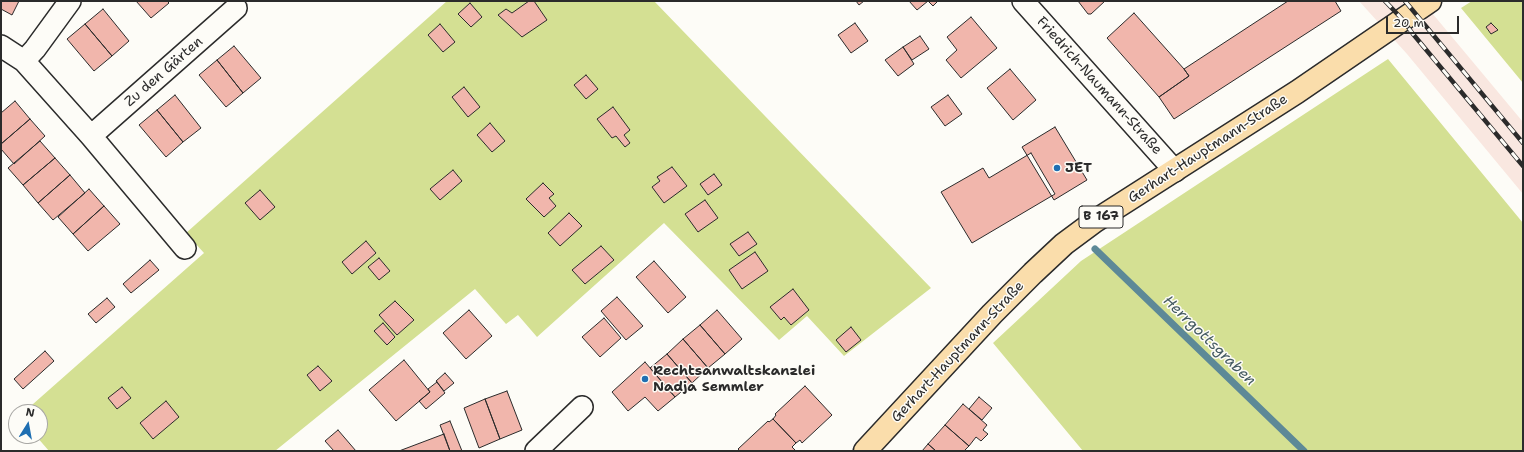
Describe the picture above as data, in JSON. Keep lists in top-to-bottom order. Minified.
{"streets":{"main road":["Gerhart-Hauptmann-Straße","B 167"],"street":["Zu den Gärten","Friedrich-Naumann-Straße"]},"crossings":[["Friedrich-Naumann-Straße","Gerhart-Hauptmann-Straße"]],"water":["Herrgottsgraben"],"places":["JET","Rechtsanwaltskanzlei Nadja Semmler"],"scale_bar":"20 m","north":"top"}
